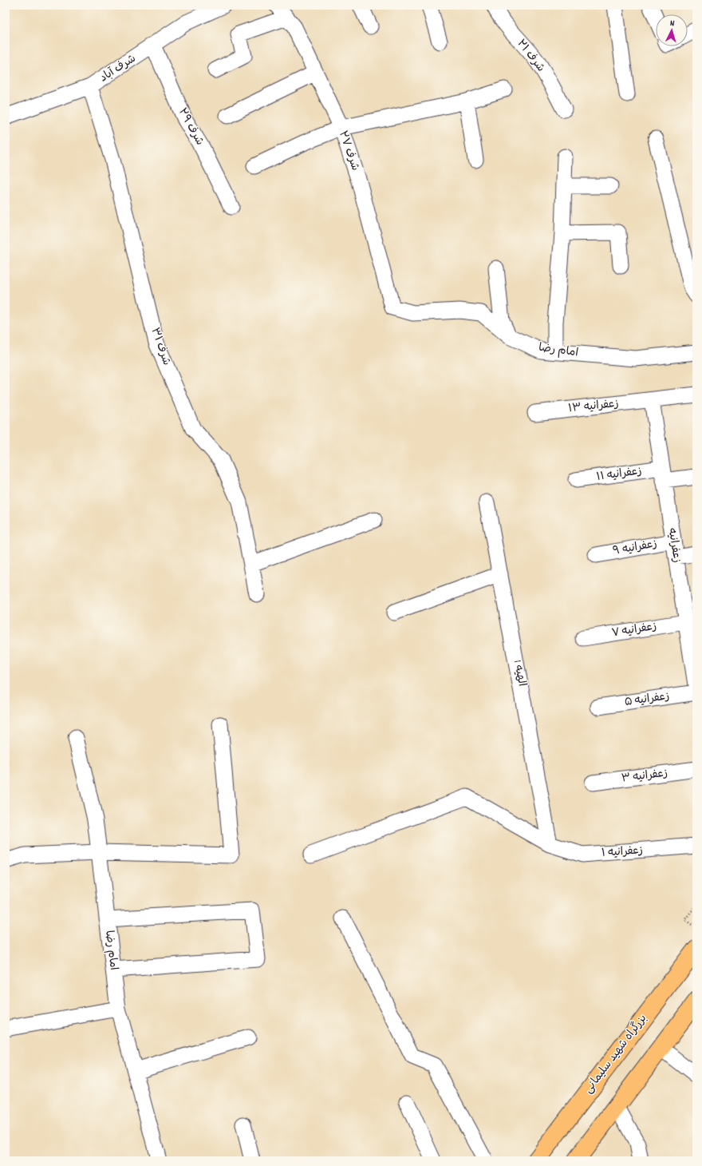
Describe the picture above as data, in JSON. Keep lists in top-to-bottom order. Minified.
{"streets":{"highway":["بزرگراه شهید سلیمانی"],"street":["شرف ۲۱","شرف آباد","شرف ۲۹","شرف ۲۷","شرف ۳۱","امام رضا","زعفرانیه ۱۳","زعفرانیه ۱۱","زعفرانیه","زعفرانیه ۹","زعفرانیه ۷","الهیه 1","زعفرانیه ۵","زعفرانیه ۳","زعفرانیه ۱"]},"crossings":[["شرف آباد","شرف ۲۹"],["شرف آباد","شرف ۳۱"],["شرف ۲۷","امام رضا"],["زعفرانیه ۱۳","زعفرانیه"],["زعفرانیه ۱۱","زعفرانیه"],["زعفرانیه","زعفرانیه ۹"],["زعفرانیه","زعفرانیه ۷"],["زعفرانیه","زعفرانیه ۵"],["الهیه 1","زعفرانیه ۱"]],"north":"top"}
